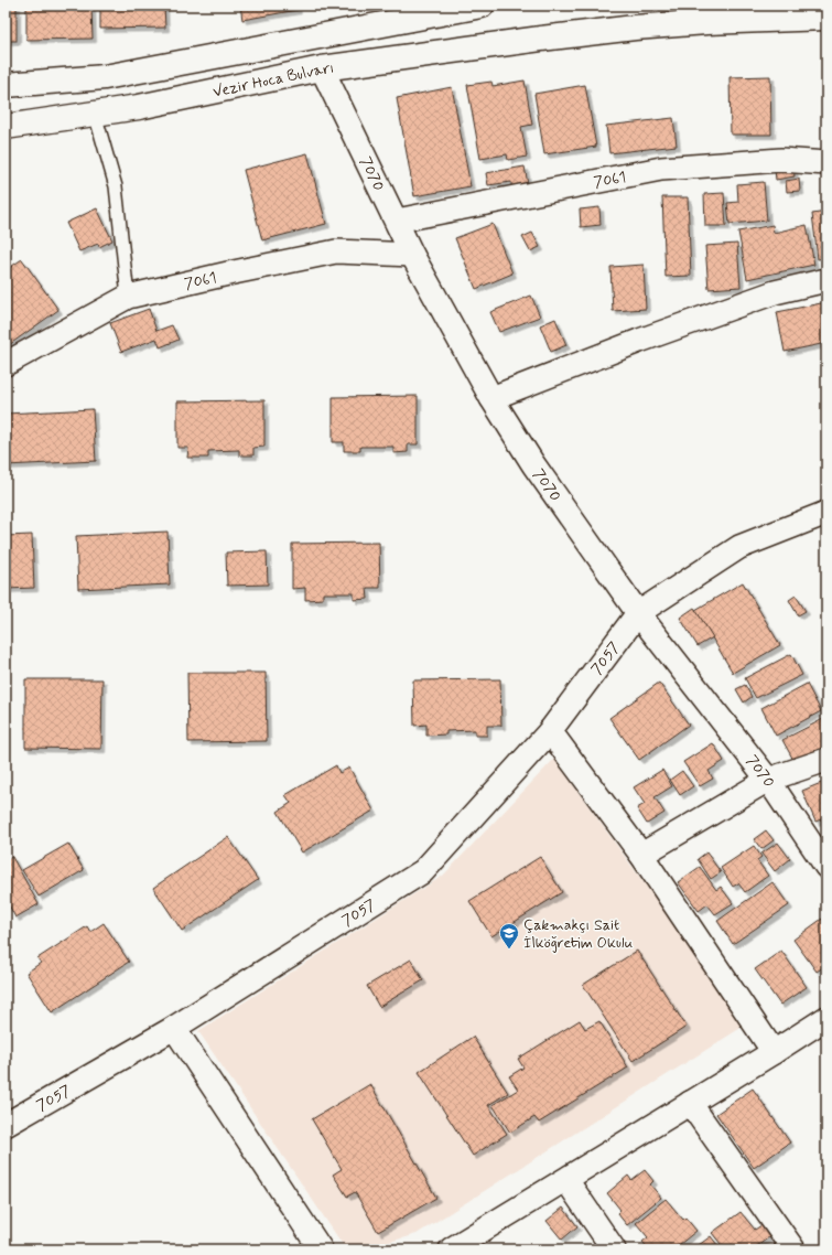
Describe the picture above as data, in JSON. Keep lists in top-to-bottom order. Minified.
{"streets":{"main road":["Vezir Hoca Bulvarı"],"street":["7070","7061","7057"]},"crossings":[["Vezir Hoca Bulvarı","7070"],["7070","7061"],["7070","7057"]],"places":{"school or university":["Çakmakçı Sait İlköğretim Okulu"]}}
